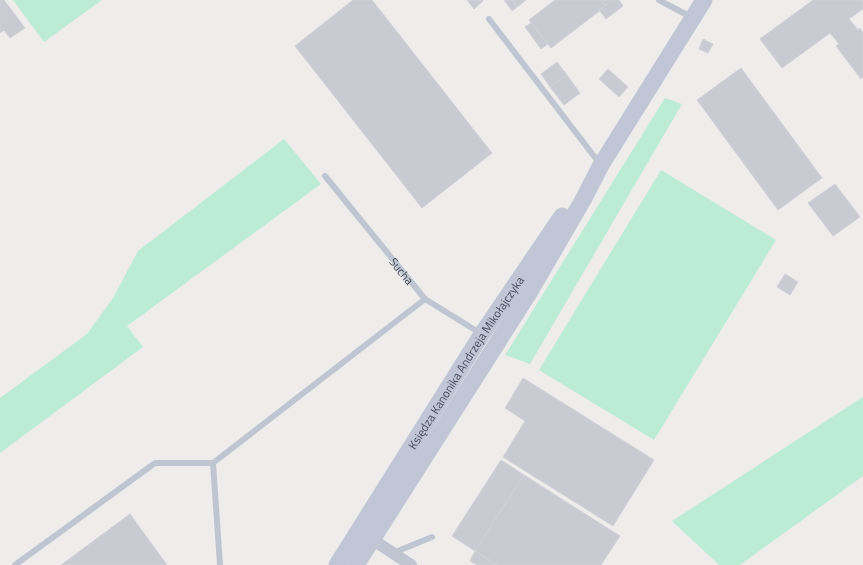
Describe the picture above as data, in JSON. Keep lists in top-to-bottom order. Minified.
{"streets":{"main road":["Księdza Kanonika Andrzeja Mikołajczyka"],"street":["Sucha"]},"crossings":[["Sucha","Księdza Kanonika Andrzeja Mikołajczyka"]]}
